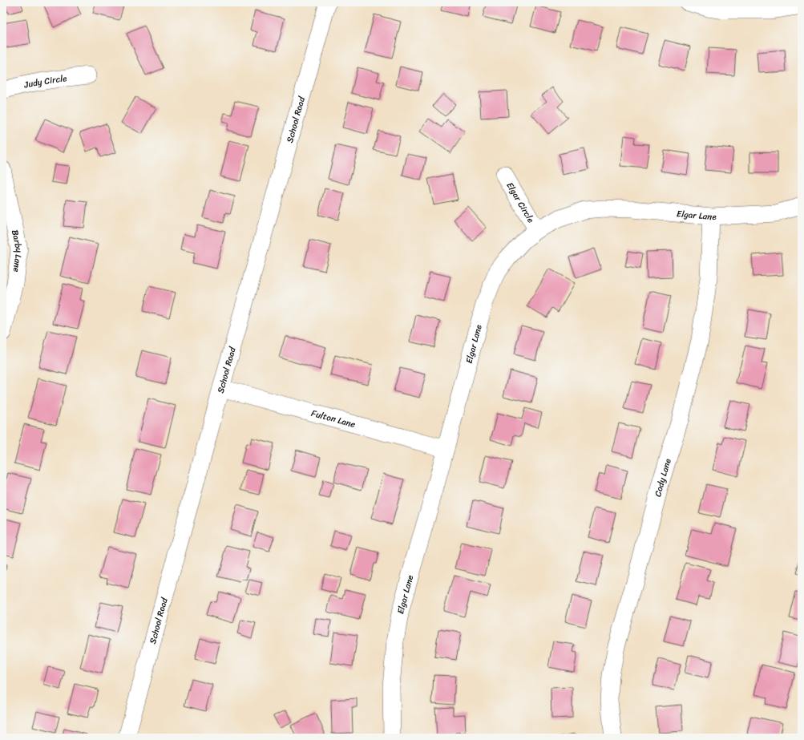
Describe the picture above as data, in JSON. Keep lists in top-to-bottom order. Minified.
{"streets":{"street":["Judy Circle","School Road","Elgar Circle","Elgar Lane","Barby Lane","Fulton Lane","Cody Lane"]},"crossings":[["School Road","Fulton Lane"],["Elgar Circle","Elgar Lane"],["Elgar Lane","Fulton Lane"],["Elgar Lane","Cody Lane"]]}
